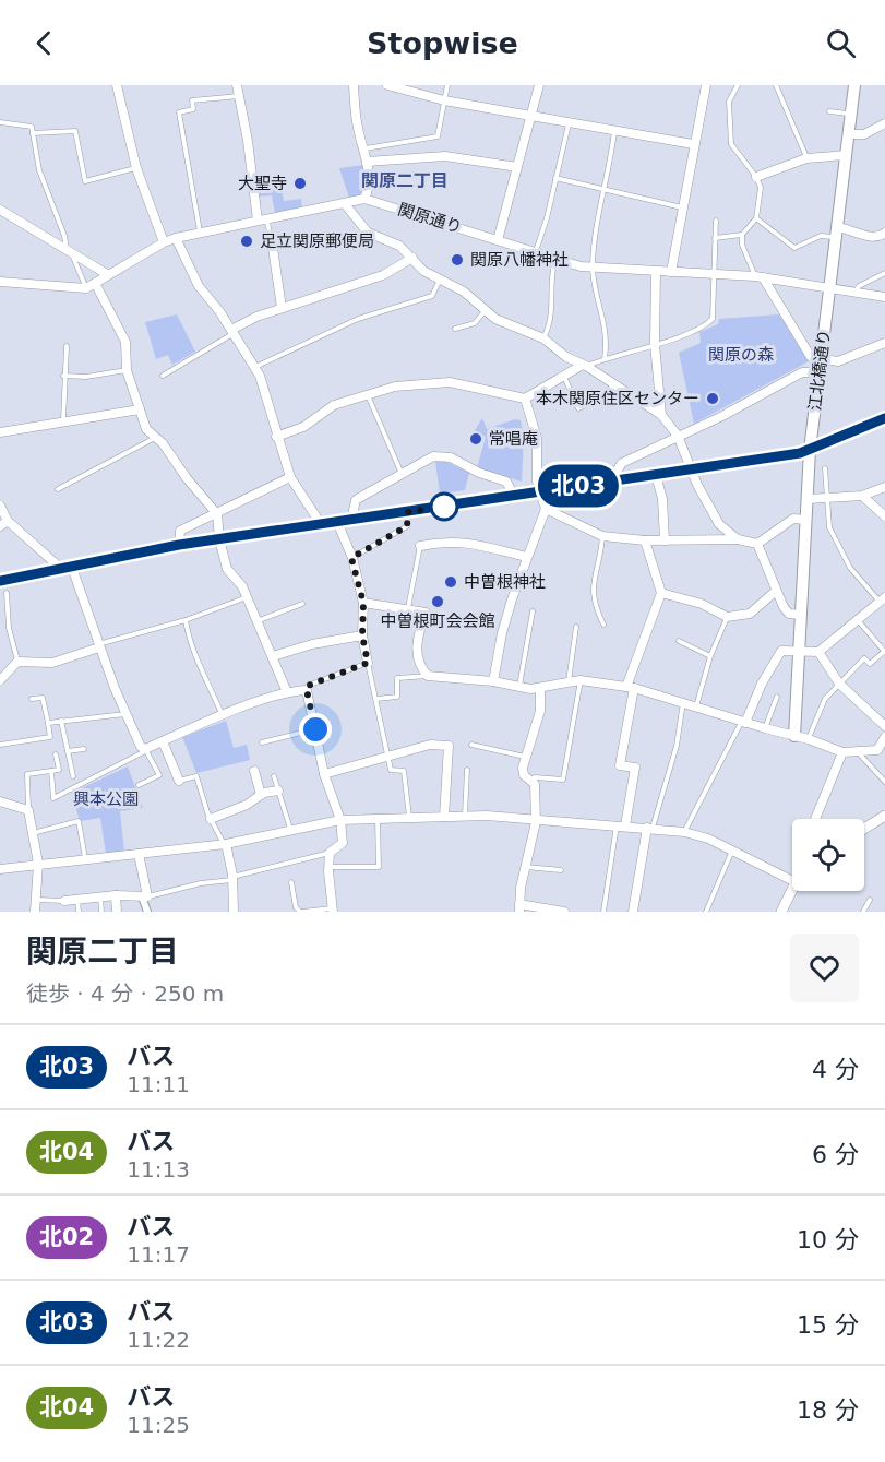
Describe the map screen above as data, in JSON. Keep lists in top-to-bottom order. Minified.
{"streets":{"main road":["江北橋通り"],"street":["関原通り"]},"crossings":[["関原通り","江北橋通り"]],"districts":["関原二丁目"],"parks":["関原の森","興本公園"],"places":["大聖寺","足立関原郵便局","関原八幡神社","本木関原住区センター","常唱庵","中曽根神社","中曽根町会会館"],"lines":["bus line 北03"],"page":{"header":"Stopwise","on_map":"北03","heading":["関原二丁目","徒歩 · 4 分 · 250 m"],"list":[{"mark":"北03","name":"バス","note":"11:11","value":"4 分"},{"mark":"北04","name":"バス","note":"11:13","value":"6 分"},{"mark":"北02","name":"バス","note":"11:17","value":"10 分"},{"mark":"北03","name":"バス","note":"11:22","value":"15 分"},{"mark":"北04","name":"バス","note":"11:25","value":"18 分"}]}}
